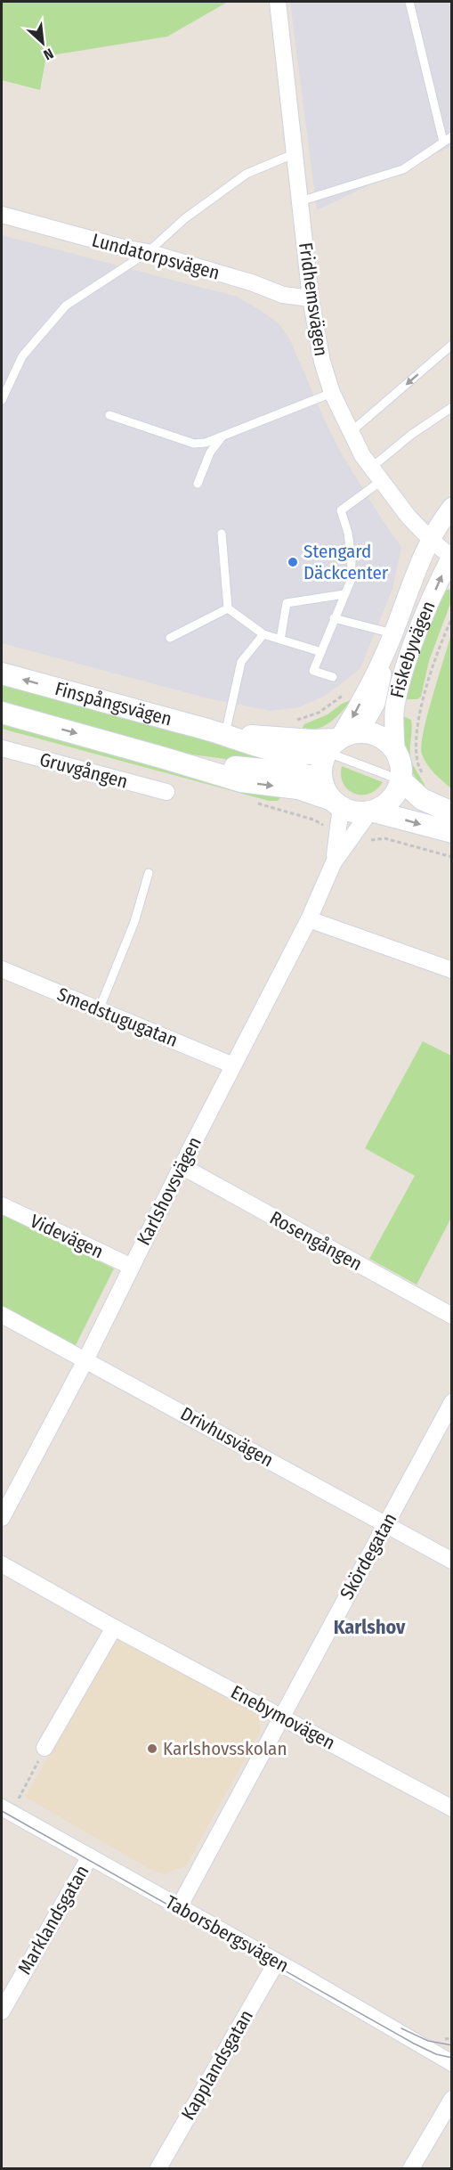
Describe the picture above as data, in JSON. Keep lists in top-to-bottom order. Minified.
{"streets":{"main road":["Finspångsvägen"],"street":["Lundatorpsvägen","Fridhemsvägen","Fiskebyvägen","Gruvgången","Smedstugugatan","Karlshovsvägen","Videvägen","Rosengången","Drivhusvägen","Skördegatan","Enebymovägen","Marklandsgatan","Taborsbergsvägen","Kapplandsgatan"]},"crossings":[["Lundatorpsvägen","Fridhemsvägen"],["Fridhemsvägen","Fiskebyvägen"],["Fiskebyvägen","Finspångsvägen"],["Finspångsvägen","Karlshovsvägen"],["Smedstugugatan","Karlshovsvägen"],["Karlshovsvägen","Videvägen"],["Karlshovsvägen","Rosengången"],["Karlshovsvägen","Drivhusvägen"],["Drivhusvägen","Skördegatan"],["Skördegatan","Enebymovägen"],["Skördegatan","Taborsbergsvägen"],["Marklandsgatan","Taborsbergsvägen"],["Taborsbergsvägen","Kapplandsgatan"]],"districts":["Karlshov"],"places":["Stengard Däckcenter","Karlshovsskolan"],"north":"bottom right"}
